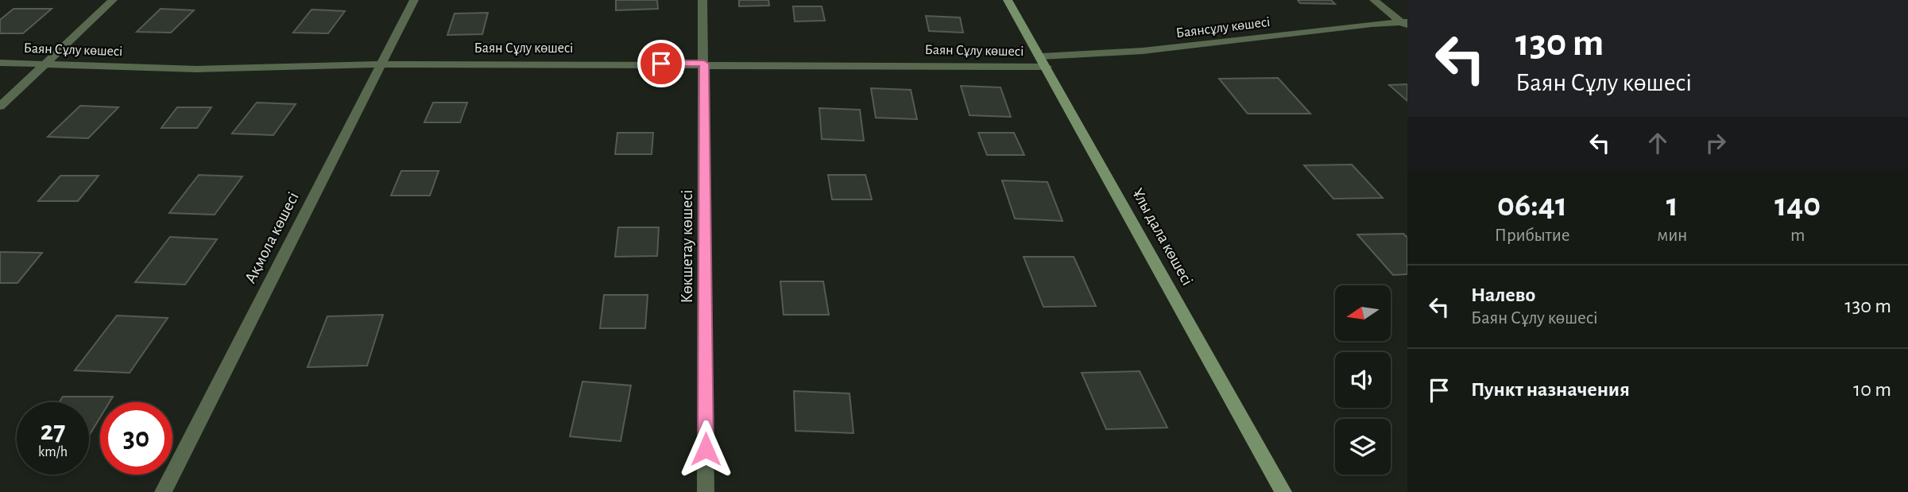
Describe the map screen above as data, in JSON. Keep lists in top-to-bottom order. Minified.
{"streets":{"street":["Баянсұлу көшесі","Баян Сұлу көшесі","Ұлы дала көшесі","Ақмола көшесі","Көкшетау көшесі"]},"crossings":[["Баянсұлу көшесі","Баян Сұлу көшесі"],["Баянсұлу көшесі","Ұлы дала көшесі"],["Баян Сұлу көшесі","Ұлы дала көшесі"],["Баян Сұлу көшесі","Ақмола көшесі"],["Баян Сұлу көшесі","Көкшетау көшесі"]],"north":"left","page":{"turn":["130 m","Баян Сұлу көшесі"],"eta":["06:41","Прибытие","1","мин","140","m"],"list":[{"name":"Налево","note":"Баян Сұлу көшесі","value":"130 m"},{"name":"Пункт назначения","value":"10 m"}],"speed":"27 km/h","limit":"30"}}
